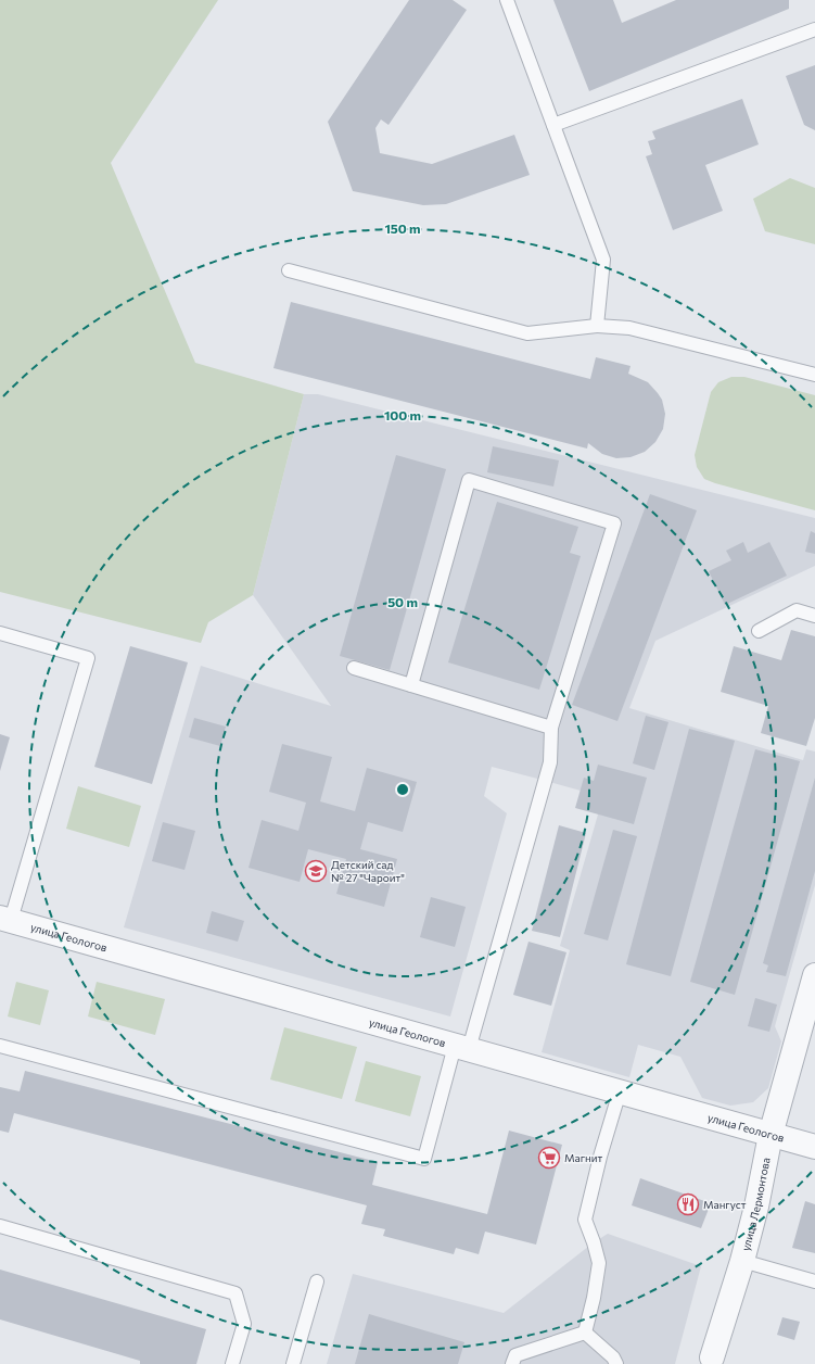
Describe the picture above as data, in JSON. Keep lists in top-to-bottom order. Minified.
{"streets":{"street":["улица Геологов","улица Лермонтова"]},"crossings":[["улица Геологов","улица Лермонтова"]],"places":{"school or university":["Детский сад № 27 \"Чароит\""],"supermarket":["Магнит"],"restaurant":["Мангуст"]},"rings":["150 m","100 m","50 m"]}
